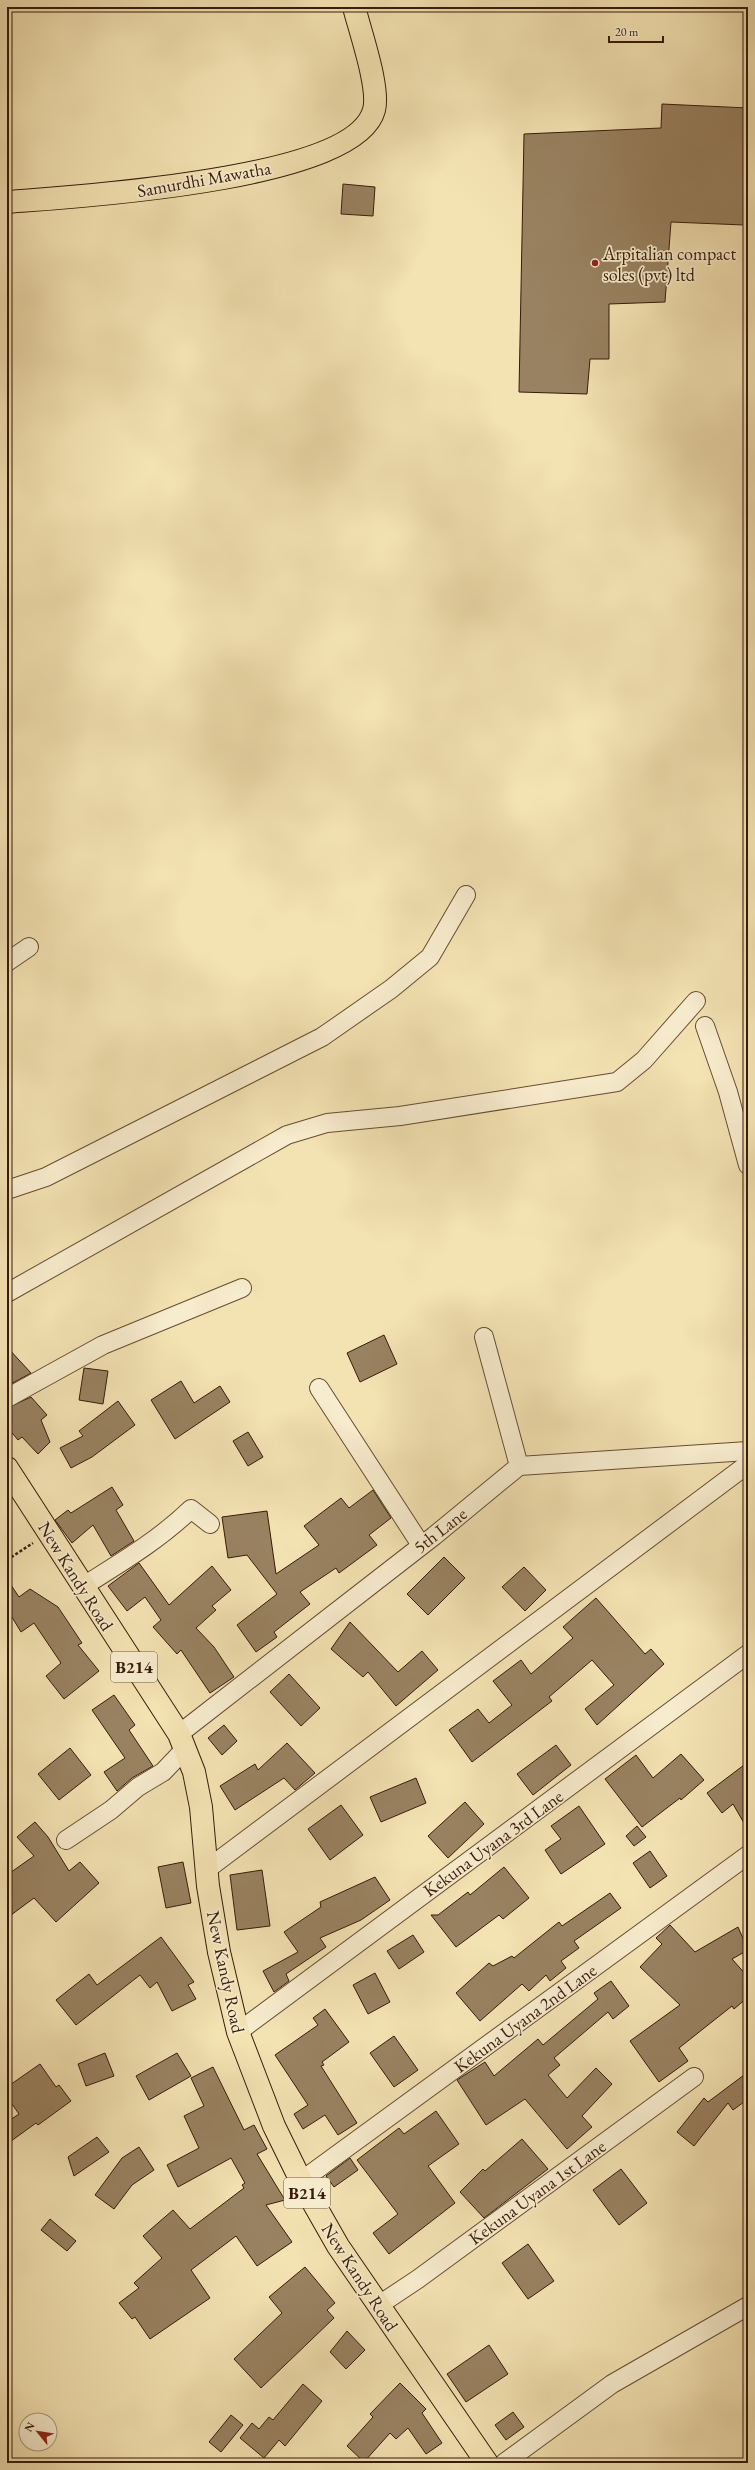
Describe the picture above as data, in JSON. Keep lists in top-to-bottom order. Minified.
{"streets":{"main road":["Samurdhi Mawatha","New Kandy Road","B214"],"street":["5th Lane","Kekuna Uyana 3rd Lane","Kekuna Uyana 2nd Lane","Kekuna Uyana 1st Lane"]},"crossings":[["5th Lane","New Kandy Road"],["New Kandy Road","Kekuna Uyana 3rd Lane"],["New Kandy Road","Kekuna Uyana 2nd Lane"],["New Kandy Road","Kekuna Uyana 1st Lane"]],"places":["Arpitalian compact soles (pvt) ltd"],"scale_bar":"20 m","north":"top left"}
